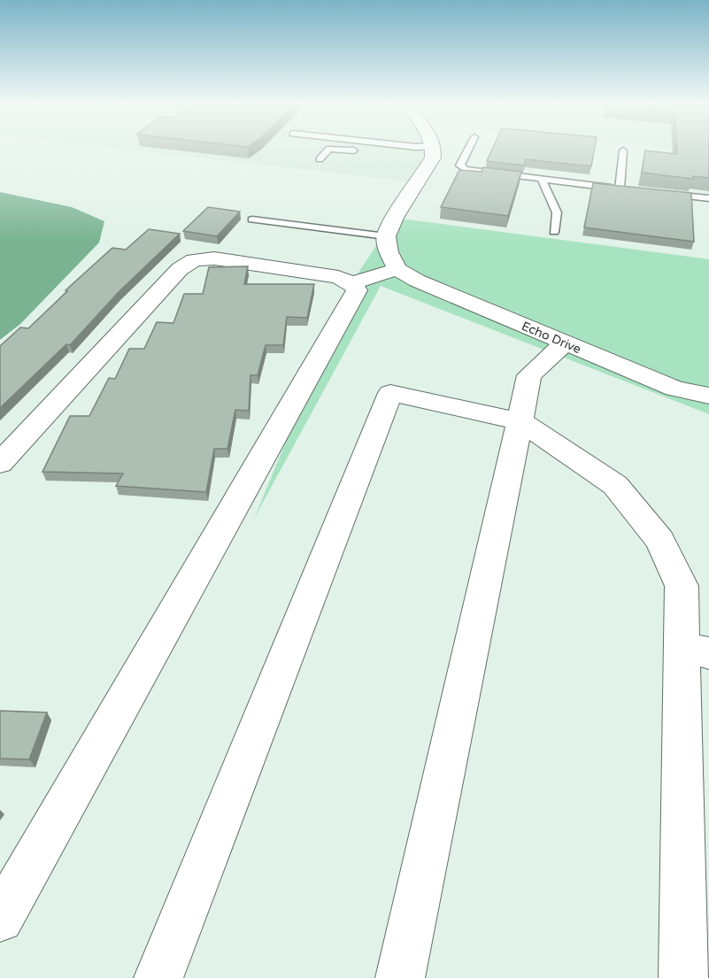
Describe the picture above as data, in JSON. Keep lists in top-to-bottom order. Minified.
{"streets":{"street":["Echo Drive"]}}
